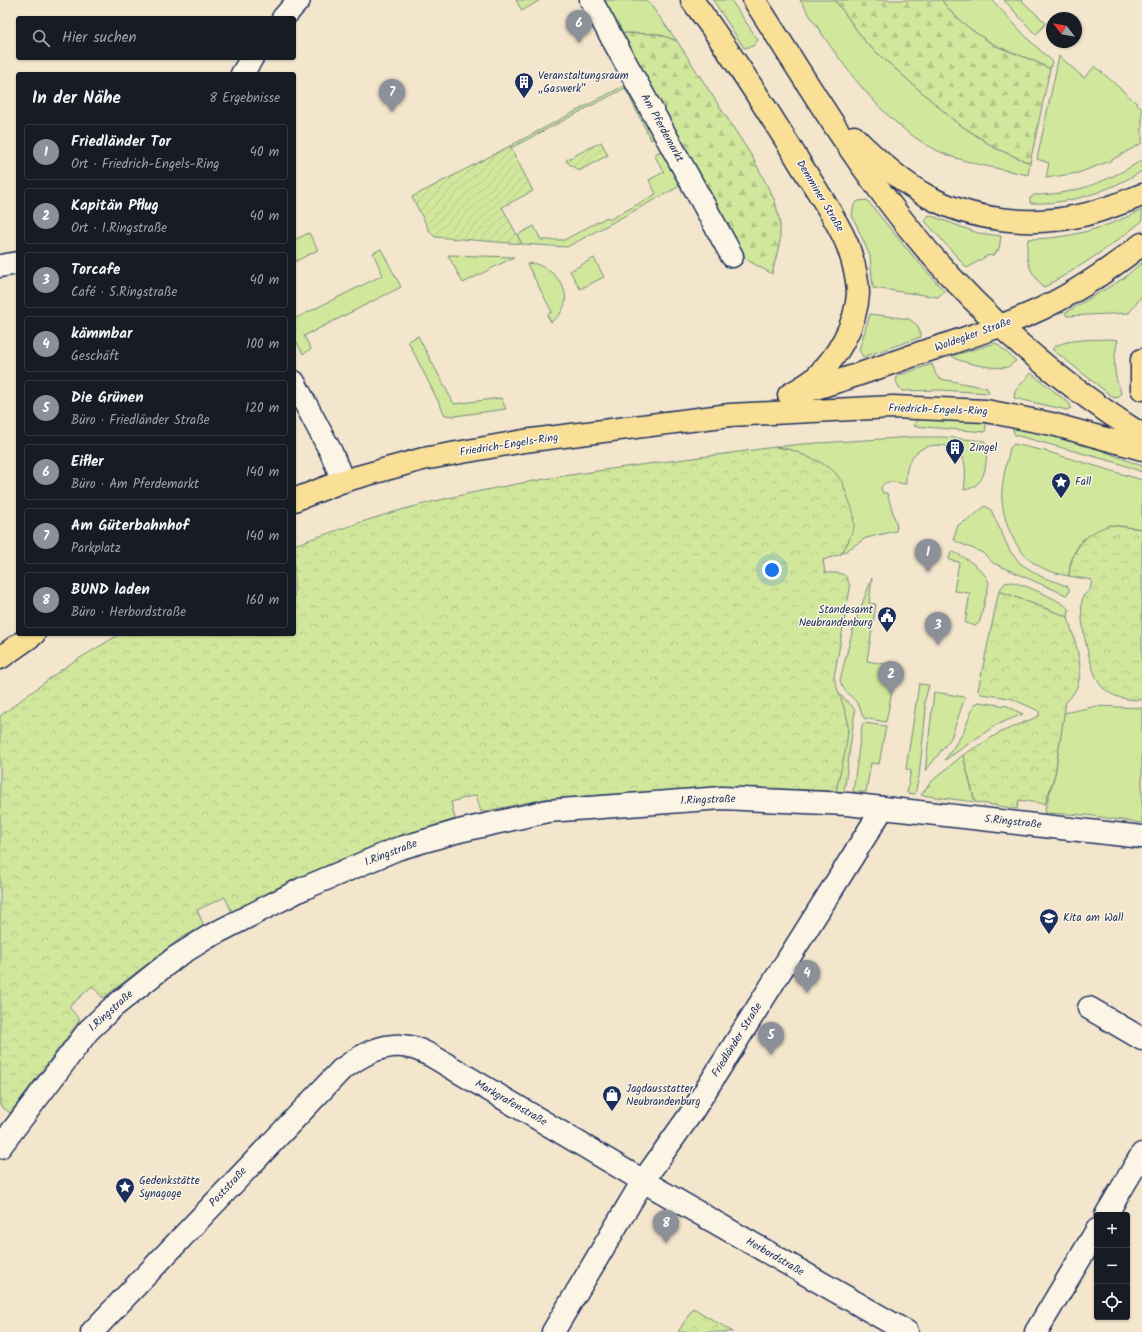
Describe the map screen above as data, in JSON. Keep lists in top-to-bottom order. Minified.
{"streets":{"main road":["Demminer Straße","Woldegker Straße","Friedrich-Engels-Ring"],"street":["Am Pferdemarkt","1.Ringstraße","5.Ringstraße","Friedländer Straße","Markgrafenstraße","Poststraße","Herbordstraße"]},"crossings":[["Demminer Straße","Woldegker Straße"],["Demminer Straße","Friedrich-Engels-Ring"],["Woldegker Straße","Friedrich-Engels-Ring"],["1.Ringstraße","5.Ringstraße"],["1.Ringstraße","Friedländer Straße"],["5.Ringstraße","Friedländer Straße"],["Friedländer Straße","Markgrafenstraße"],["Friedländer Straße","Herbordstraße"],["Markgrafenstraße","Poststraße"],["Markgrafenstraße","Herbordstraße"]],"places":{"building":["Veranstaltungsraum „Gaswerk“","Zingel"],"place":["Fall","Gedenkstätte Synagoge"],"public building":["Standesamt Neubrandenburg"],"school or university":["Kita am Wall"],"shop":["Jagdausstatter Neubrandenburg"]},"north":"top left","page":{"pins":["6","7","1","3","2","4","5","8"],"search":"Hier suchen","heading":["In der Nähe","8 Ergebnisse"],"list":[{"mark":"1","name":"Friedländer Tor","note":"Ort · Friedrich-Engels-Ring","value":"40 m"},{"mark":"2","name":"Kapitän Pflug","note":"Ort · 1.Ringstraße","value":"40 m"},{"mark":"3","name":"Torcafe","note":"Café · 5.Ringstraße","value":"40 m"},{"mark":"4","name":"kämmbar","note":"Geschäft","value":"100 m"},{"mark":"5","name":"Die Grünen","note":"Büro · Friedländer Straße","value":"120 m"},{"mark":"6","name":"Eifler","note":"Büro · Am Pferdemarkt","value":"140 m"},{"mark":"7","name":"Am Güterbahnhof","note":"Parkplatz","value":"140 m"},{"mark":"8","name":"BUND laden","note":"Büro · Herbordstraße","value":"160 m"}],"map_buttons":["+","−"]}}
